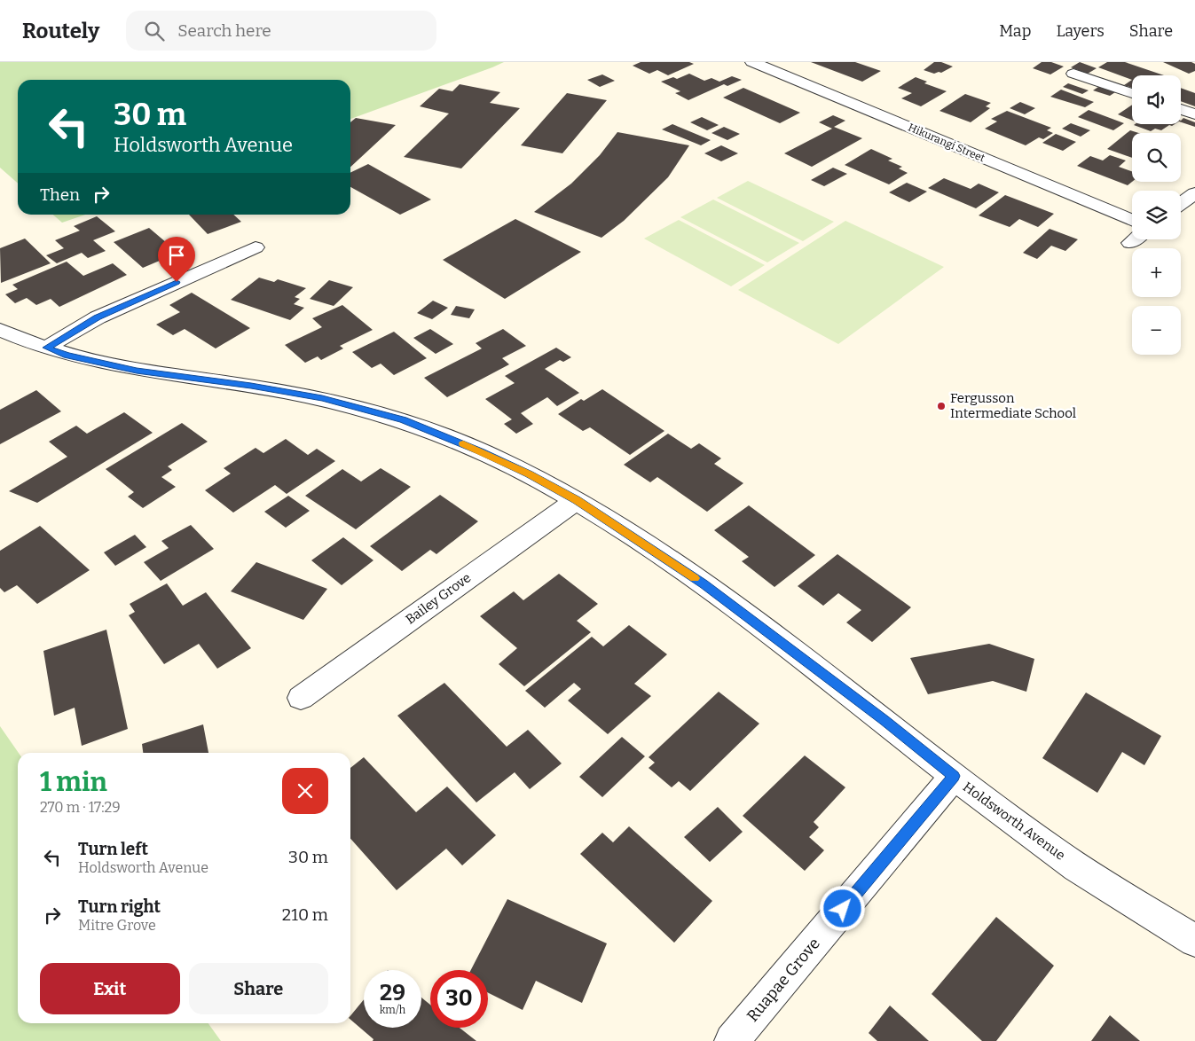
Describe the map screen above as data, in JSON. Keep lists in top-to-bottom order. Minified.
{"streets":{"street":["Hikurangi Street","Bailey Grove","Holdsworth Avenue","Ruapae Grove"]},"crossings":[["Bailey Grove","Holdsworth Avenue"],["Holdsworth Avenue","Ruapae Grove"]],"places":["Fergusson Intermediate School"],"page":{"header":"Routely","search":"Search here","nav":["Map","Layers","Share"],"map_buttons":["+","−"],"turn":["30 m","Holdsworth Avenue"],"then":"Then","heading":["1 min","270 m · 17:29"],"list":[{"name":"Turn left","note":"Holdsworth Avenue","value":"30 m"},{"name":"Turn right","note":"Mitre Grove","value":"210 m"}],"buttons":["Exit","Share"],"speed":"29 km/h","limit":"30"}}
